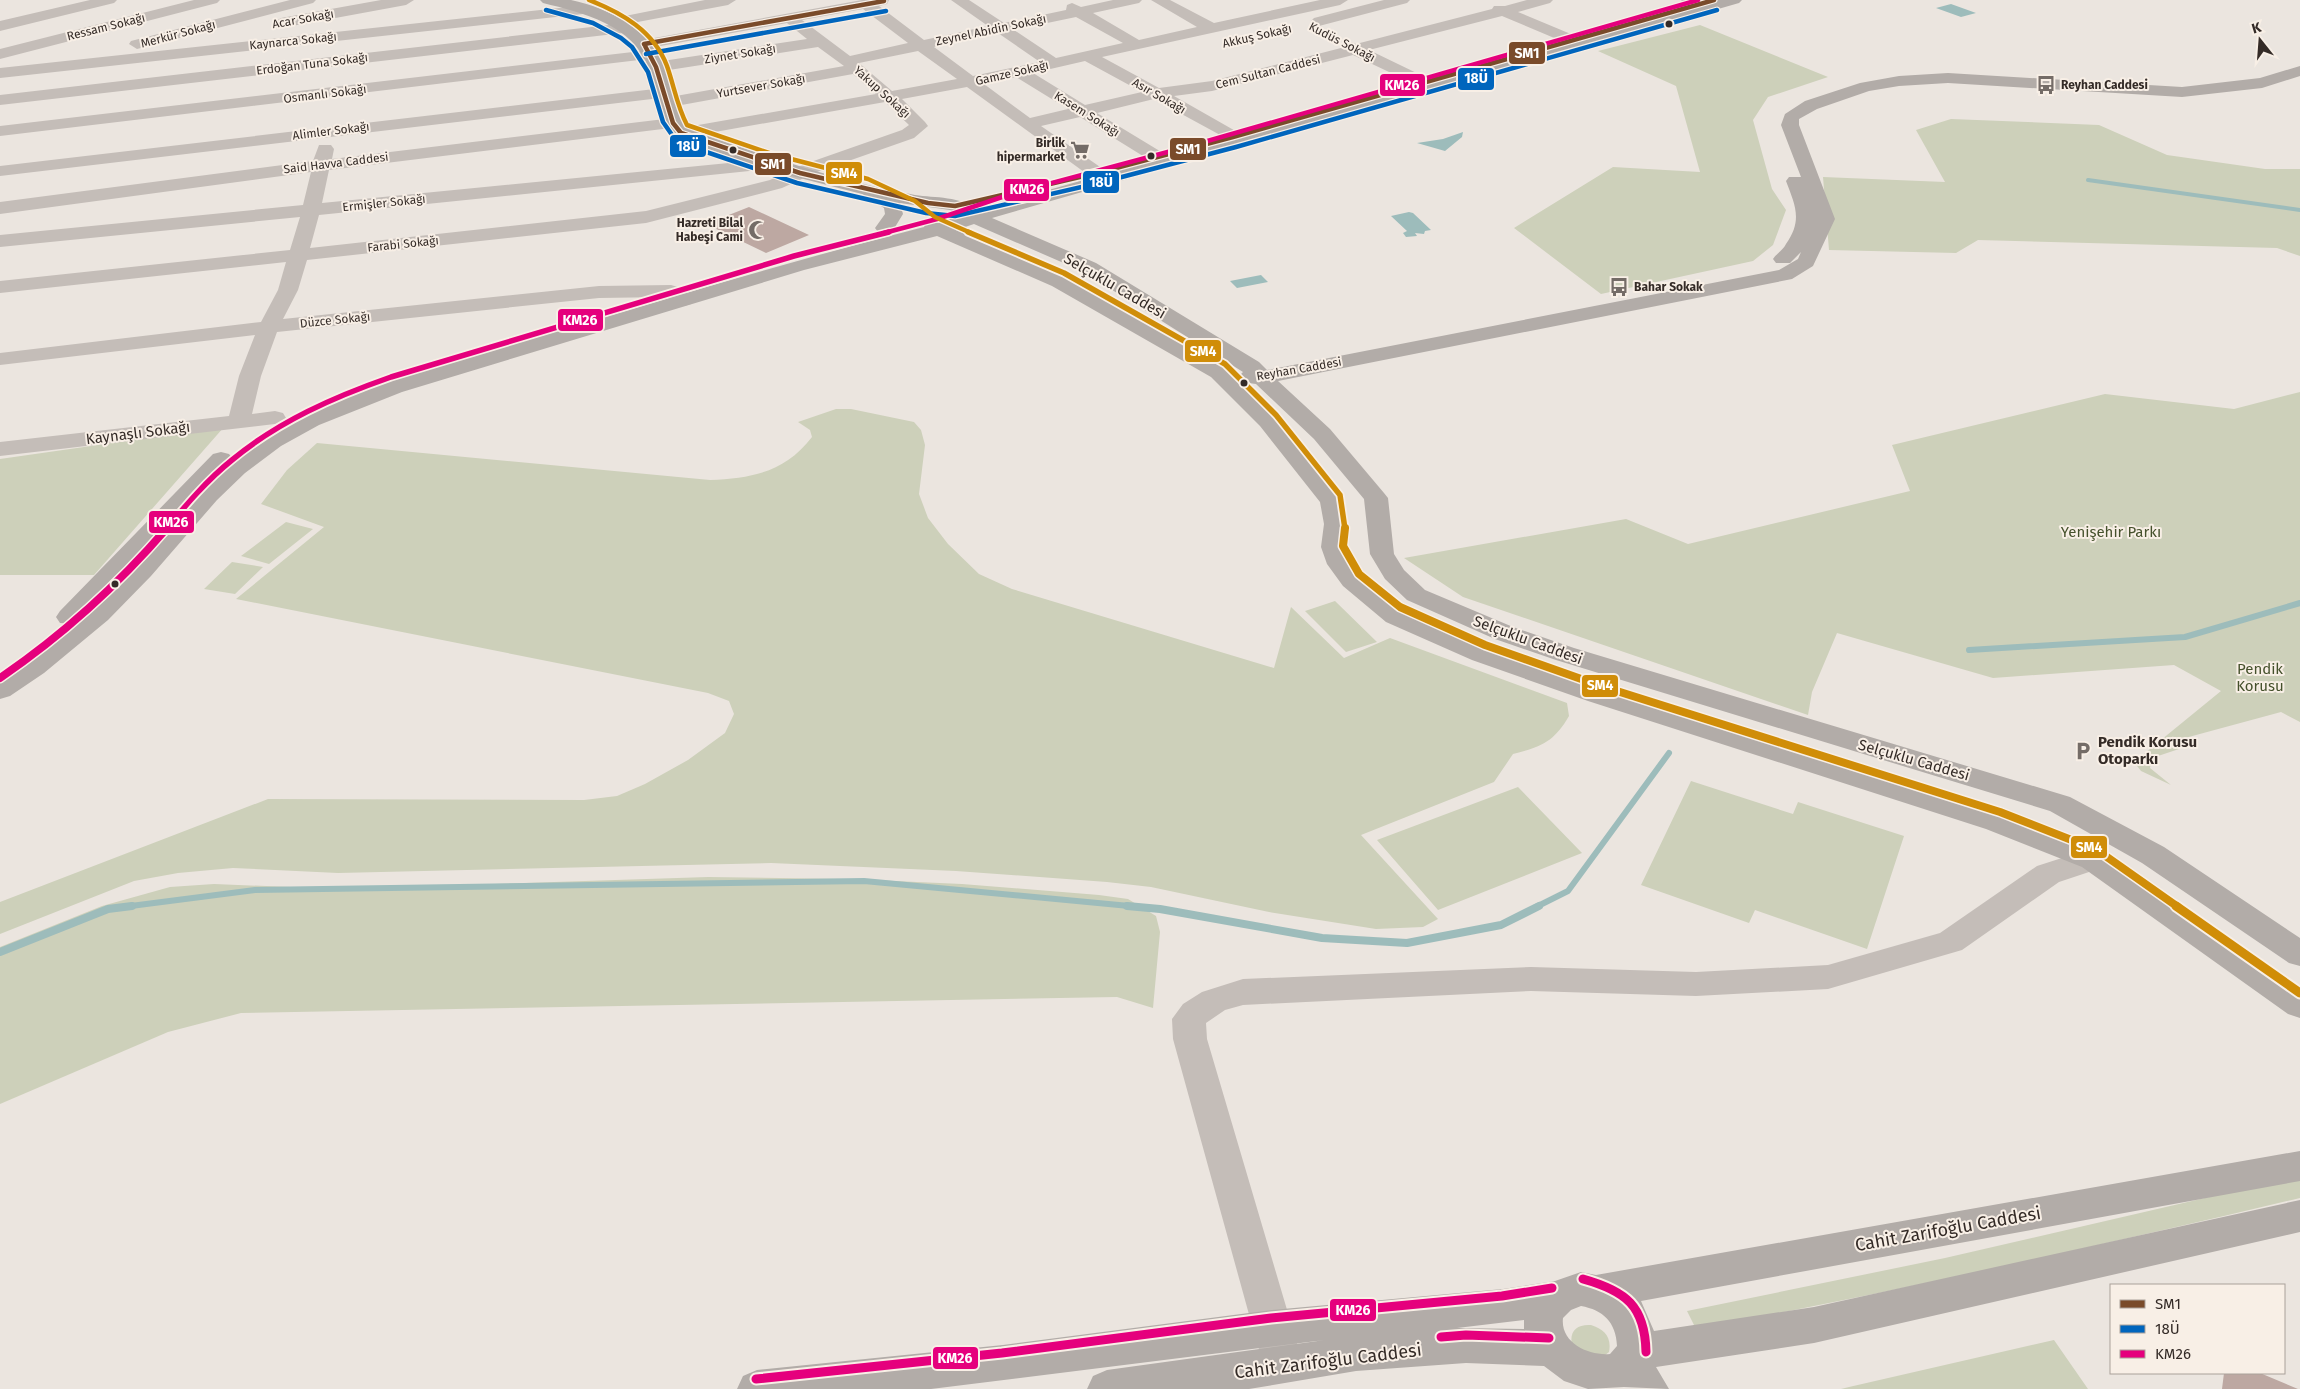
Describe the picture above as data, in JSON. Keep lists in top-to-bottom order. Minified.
{"streets":{"main road":["Selçuklu Caddesi","Reyhan Caddesi","Cahit Zarifoğlu Caddesi"],"street":["Acar Sokağı","Ressam Sokağı","Zeynel Abidin Sokağı","Merkür Sokağı","Akkuş Sokağı","Kaynarca Sokağı","Kudüs Sokağı","Ziynet Sokağı","Erdoğan Tuna Sokağı","Cem Sultan Caddesi","Gamze Sokağı","Yurtsever Sokağı","Yakup Sokağı","Osmanlı Sokağı","Asır Sokağı","Kasem Sokağı","Alimler Sokağı","Said Havva Caddesi","Ermişler Sokağı","Farabi Sokağı","Düzce Sokağı","Kaynaşlı Sokağı"]},"crossings":[["Acar Sokağı","Merkür Sokağı"],["Zeynel Abidin Sokağı","Yurtsever Sokağı"],["Zeynel Abidin Sokağı","Yakup Sokağı"],["Merkür Sokağı","Kaynarca Sokağı"],["Akkuş Sokağı","Kudüs Sokağı"],["Kudüs Sokağı","Cem Sultan Caddesi"],["Kudüs Sokağı","Gamze Sokağı"],["Ziynet Sokağı","Yakup Sokağı"],["Ziynet Sokağı","Osmanlı Sokağı"],["Cem Sultan Caddesi","Asır Sokağı"],["Cem Sultan Caddesi","Kasem Sokağı"],["Gamze Sokağı","Yakup Sokağı"],["Gamze Sokağı","Asır Sokağı"],["Gamze Sokağı","Kasem Sokağı"],["Gamze Sokağı","Said Havva Caddesi"],["Yurtsever Sokağı","Yakup Sokağı"],["Yurtsever Sokağı","Alimler Sokağı"],["Yakup Sokağı","Farabi Sokağı"],["Selçuklu Caddesi","Reyhan Caddesi"]],"parks":["Yenişehir Parkı","Pendik Korusu"],"places":{"bus stop":["Reyhan Caddesi","Bahar Sokak"],"supermarket":["Birlik hipermarket"],"mosque":["Hazreti Bilal Habeşi Cami"],"parking":["Pendik Korusu Otoparkı"]},"lines":["transit line SM1","transit line KM26","transit line SM4","transit line 18Ü"],"legend":["SM1","18Ü","KM26"],"north":"top"}
